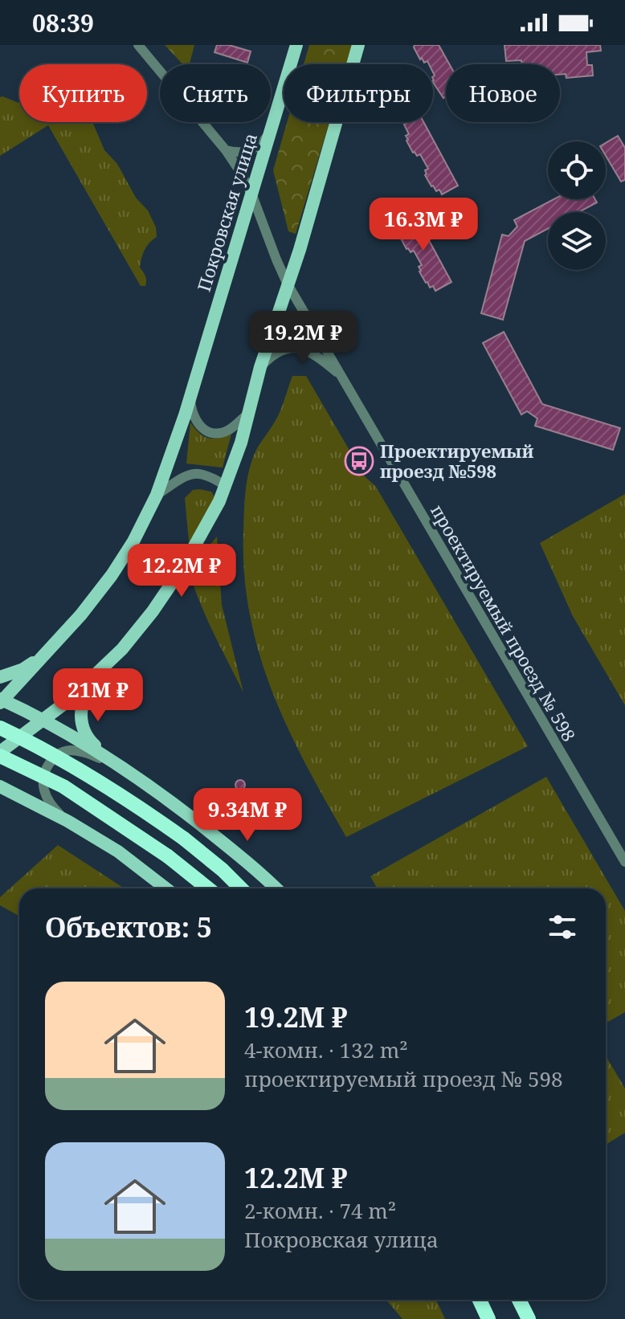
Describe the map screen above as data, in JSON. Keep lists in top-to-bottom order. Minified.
{"streets":{"main road":["Покровская улица"],"street":["проектируемый проезд № 598"]},"crossings":[["Покровская улица","проектируемый проезд № 598"]],"places":{"bus stop":["Проектируемый проезд №598"]},"page":{"status":"08:39","chip":["Купить","Снять","Фильтры","Новое"],"price":["16.3M ₽","19.2M ₽","12.2M ₽","21M ₽","9.34M ₽"],"heading":"Объектов: 5","list":[{"name":"19.2M ₽","note":"4-комн. · 132 m² · проектируемый проезд № 598"},{"name":"12.2M ₽","note":"2-комн. · 74 m² · Покровская улица"}]}}
